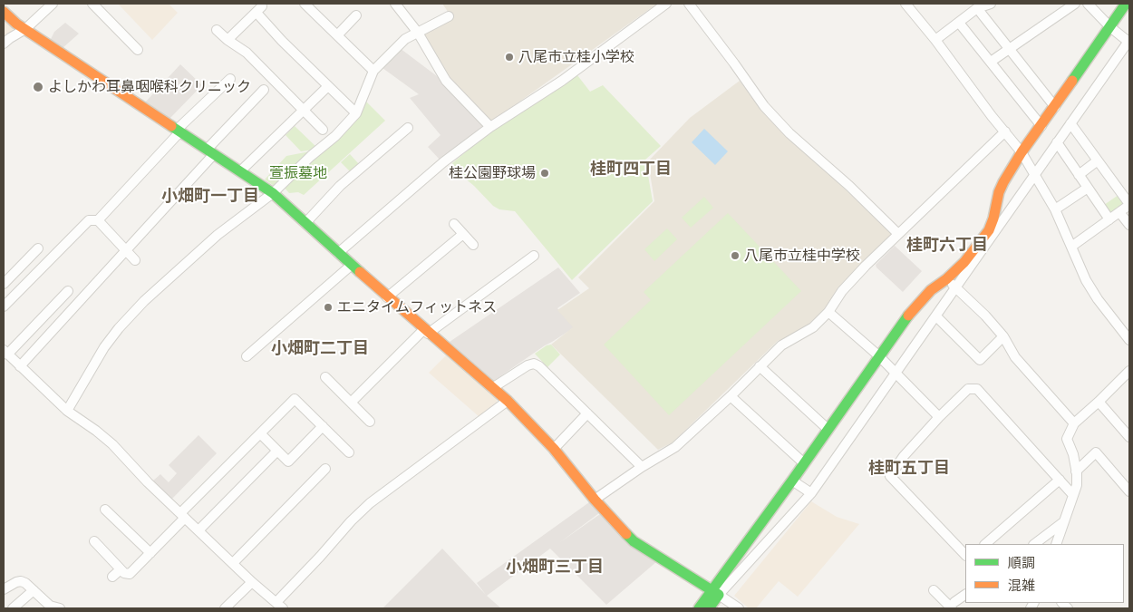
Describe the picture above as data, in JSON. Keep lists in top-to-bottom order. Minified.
{"districts":["桂町四丁目","小畑町一丁目","桂町六丁目","小畑町二丁目","桂町五丁目","小畑町三丁目"],"parks":["萱振墓地"],"places":["八尾市立桂小学校","よしかわ耳鼻咽喉科クリニック","桂公園野球場","八尾市立桂中学校","エニタイムフィットネス"],"legend":["順調","混雑"]}
